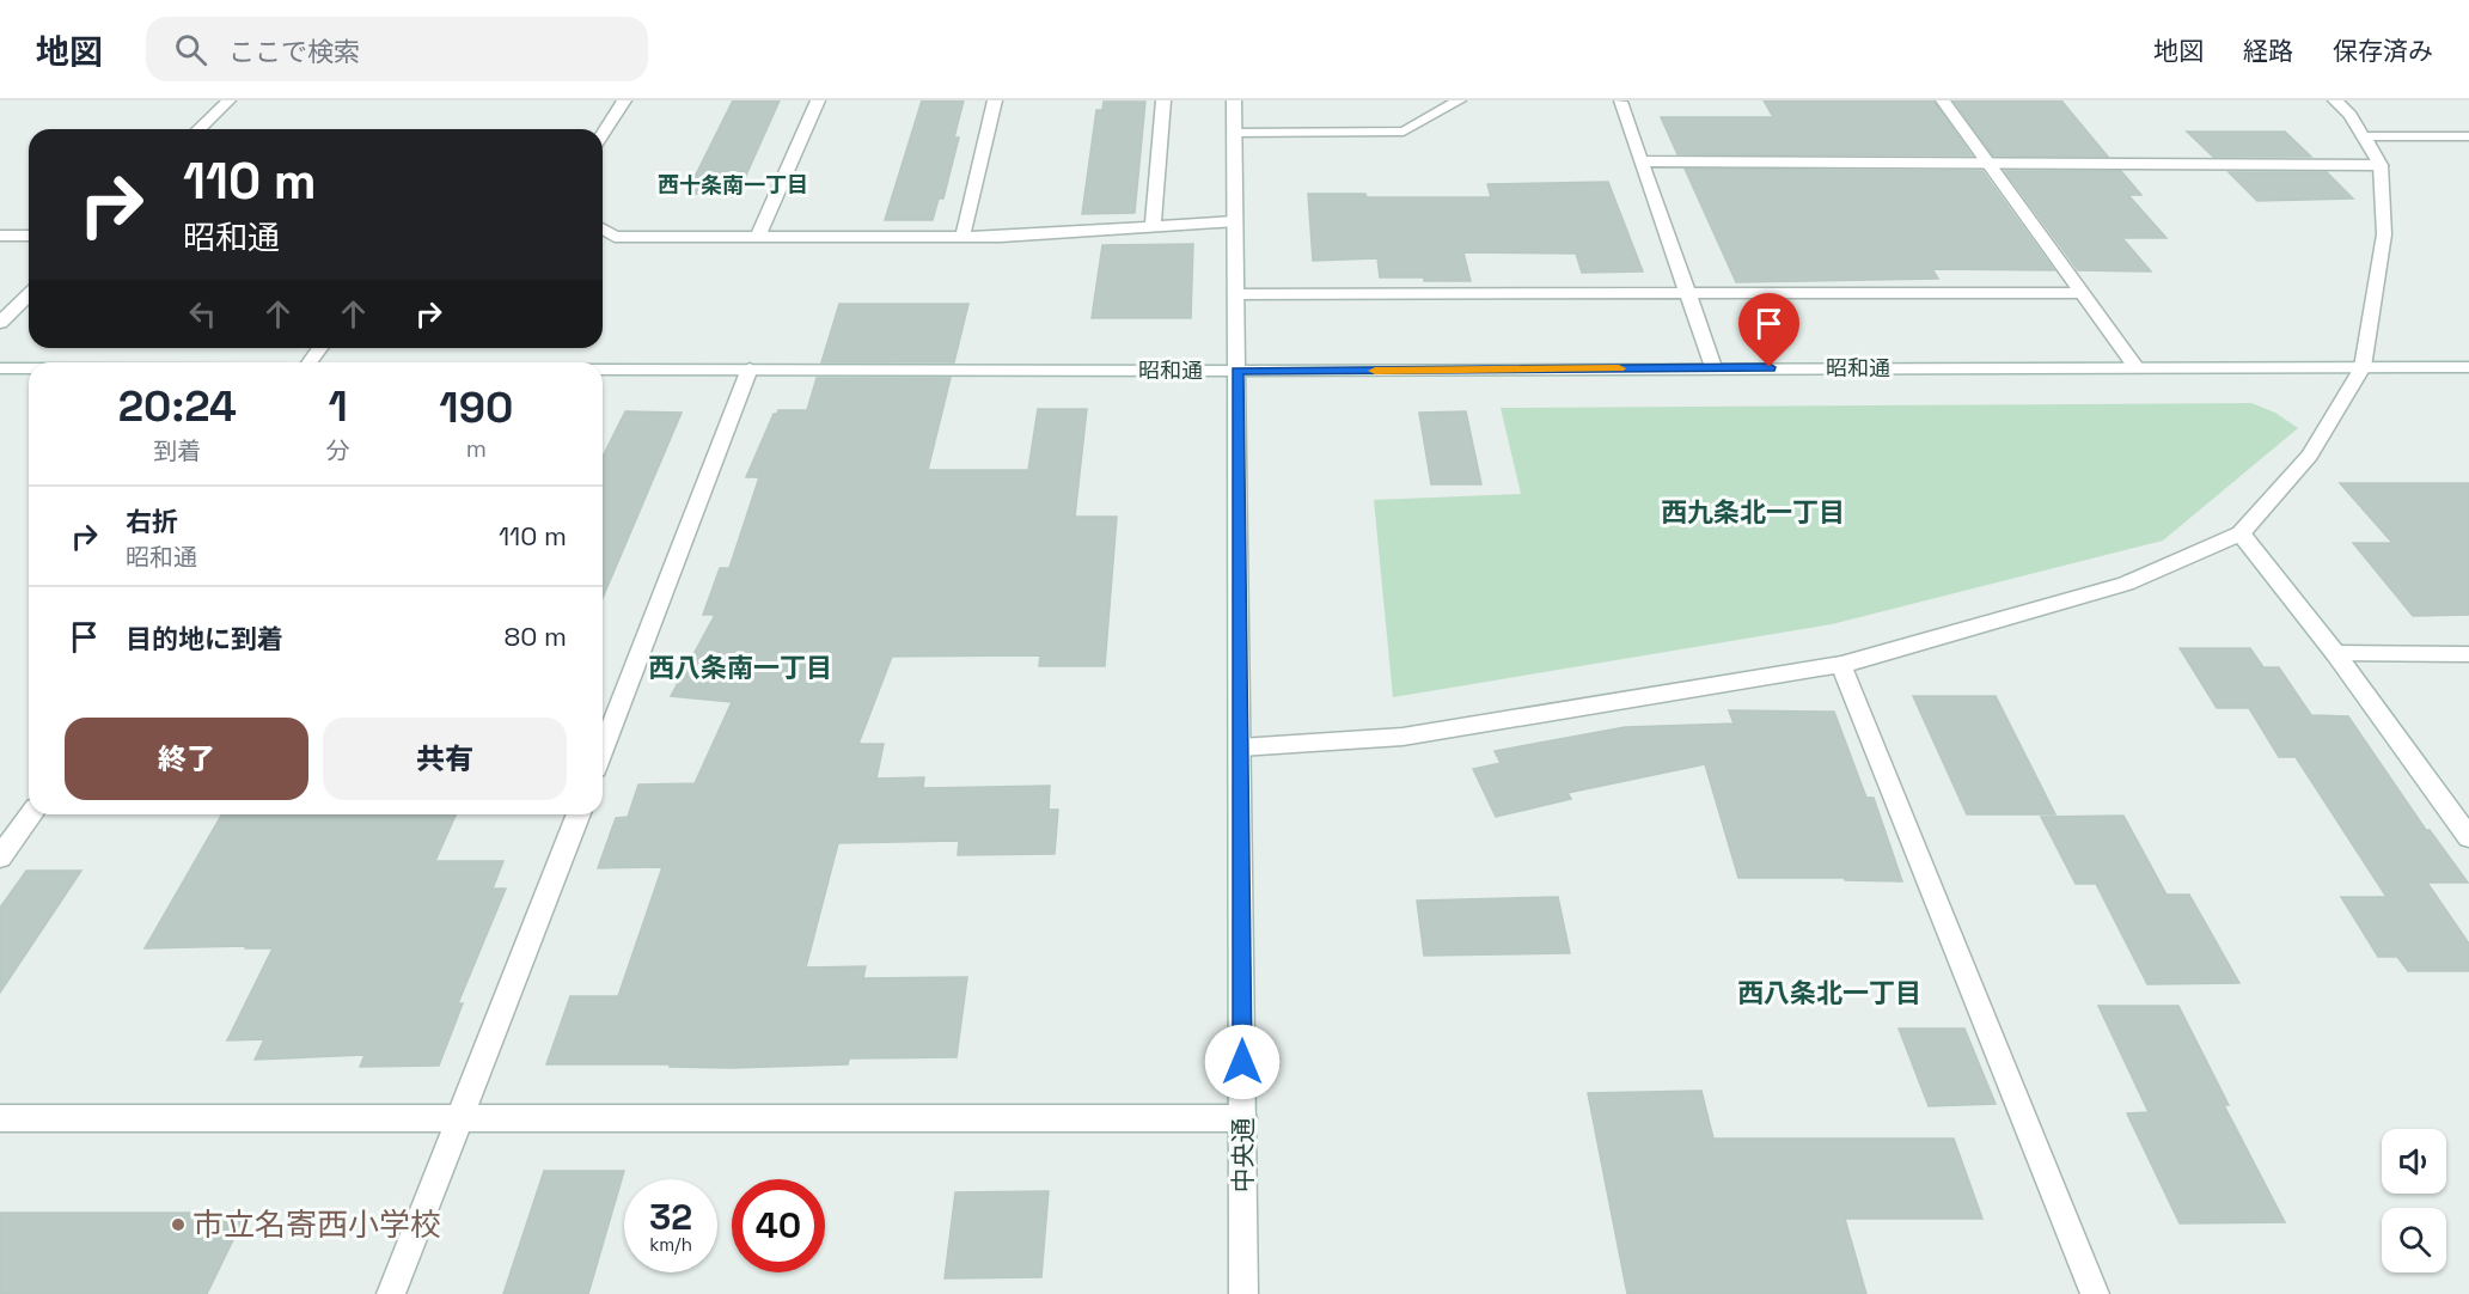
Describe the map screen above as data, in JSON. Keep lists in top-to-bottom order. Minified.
{"streets":{"street":["昭和通","中央通"]},"crossings":[["昭和通","中央通"]],"districts":["西十条南一丁目","西九条北一丁目","西八条南一丁目","西八条北一丁目"],"places":["市立名寄西小学校"],"page":{"header":"地図","search":"ここで検索","nav":["地図","経路","保存済み"],"turn":["110 m","昭和通"],"eta":["20:24","到着","1","分","190","m"],"list":[{"name":"右折","note":"昭和通","value":"110 m"},{"name":"目的地に到着","value":"80 m"}],"buttons":["終了","共有"],"speed":"32 km/h","limit":"40"}}
